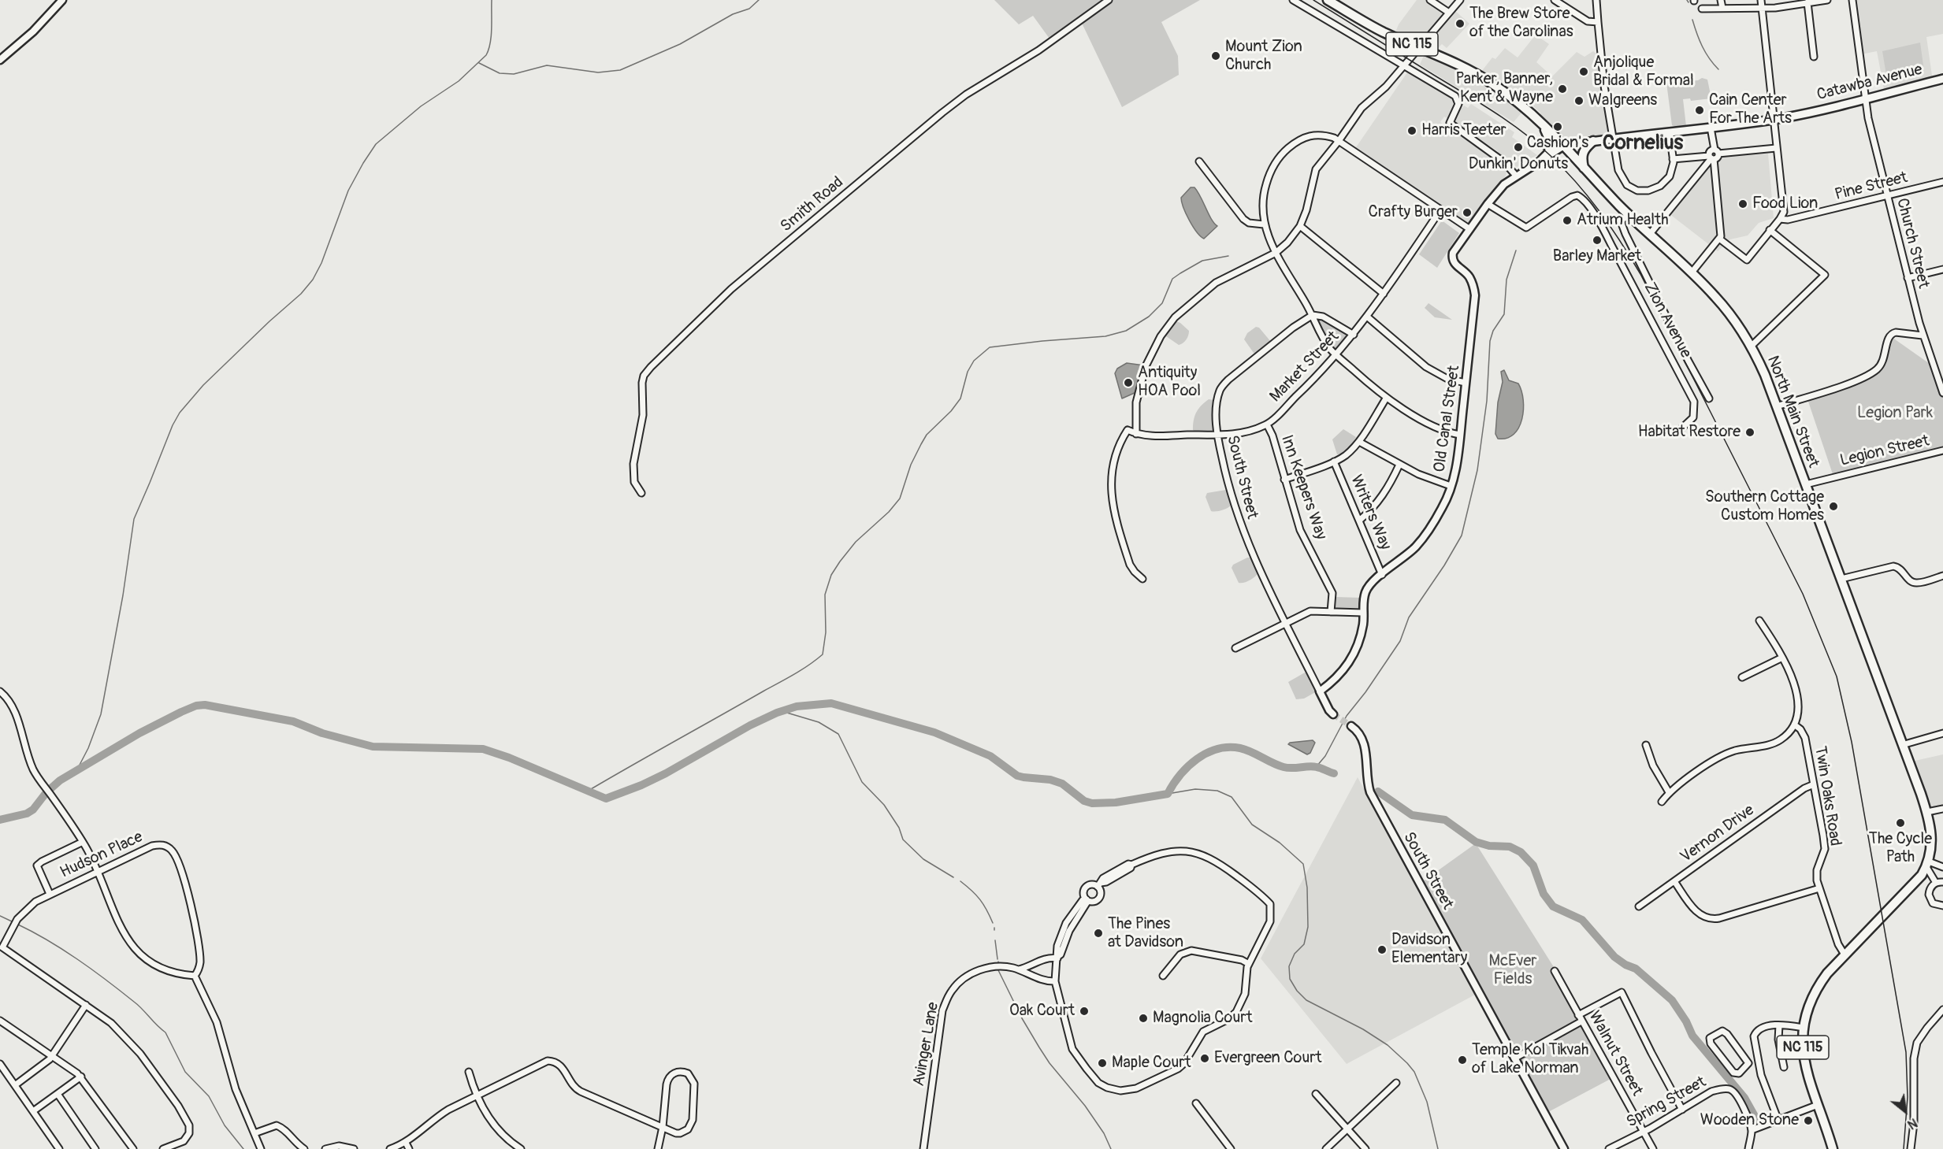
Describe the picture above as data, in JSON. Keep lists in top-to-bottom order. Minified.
{"streets":{"main road":["NC 115","Catawba Avenue","North Main Street"],"street":["Pine Street","Smith Road","Church Street","Zion Avenue","Market Street","Old Canal Street","Legion Street","South Street","Inn Keepers Way","Writers Way","Twin Oaks Road","Vernon Drive","Hudson Place","Avinger Lane","Walnut Street","Spring Street"]},"crossings":[["NC 115","Catawba Avenue"],["NC 115","North Main Street"],["NC 115","Twin Oaks Road"],["Catawba Avenue","Church Street"],["Catawba Avenue","Zion Avenue"],["Catawba Avenue","North Main Street"],["Catawba Avenue","Old Canal Street"],["Pine Street","Church Street"],["Market Street","South Street"],["Market Street","Inn Keepers Way"],["North Main Street","Legion Street"],["North Main Street","Twin Oaks Road"],["Old Canal Street","South Street"],["Old Canal Street","Writers Way"],["Twin Oaks Road","Vernon Drive"],["Walnut Street","Spring Street"]],"districts":["Cornelius"],"parks":["Legion Park","McEver Fields"],"places":["The Brew Store of the Carolinas","Mount Zion Church","Anjolique Bridal & Formal","Parker, Banner, Kent & Wayne","Walgreens","Cain Center For The Arts","Cashion's","Harris Teeter","Dunkin' Donuts","Food Lion","Crafty Burger","Atrium Health","Barley Market","Antiquity HOA Pool","Habitat Restore","Southern Cottage Custom Homes","The Cycle Path","The Pines at Davidson","Davidson Elementary","Oak Court","Magnolia Court","Evergreen Court","Temple Kol Tikvah of Lake Norman","Maple Court","Wooden Stone"],"north":"bottom right"}
